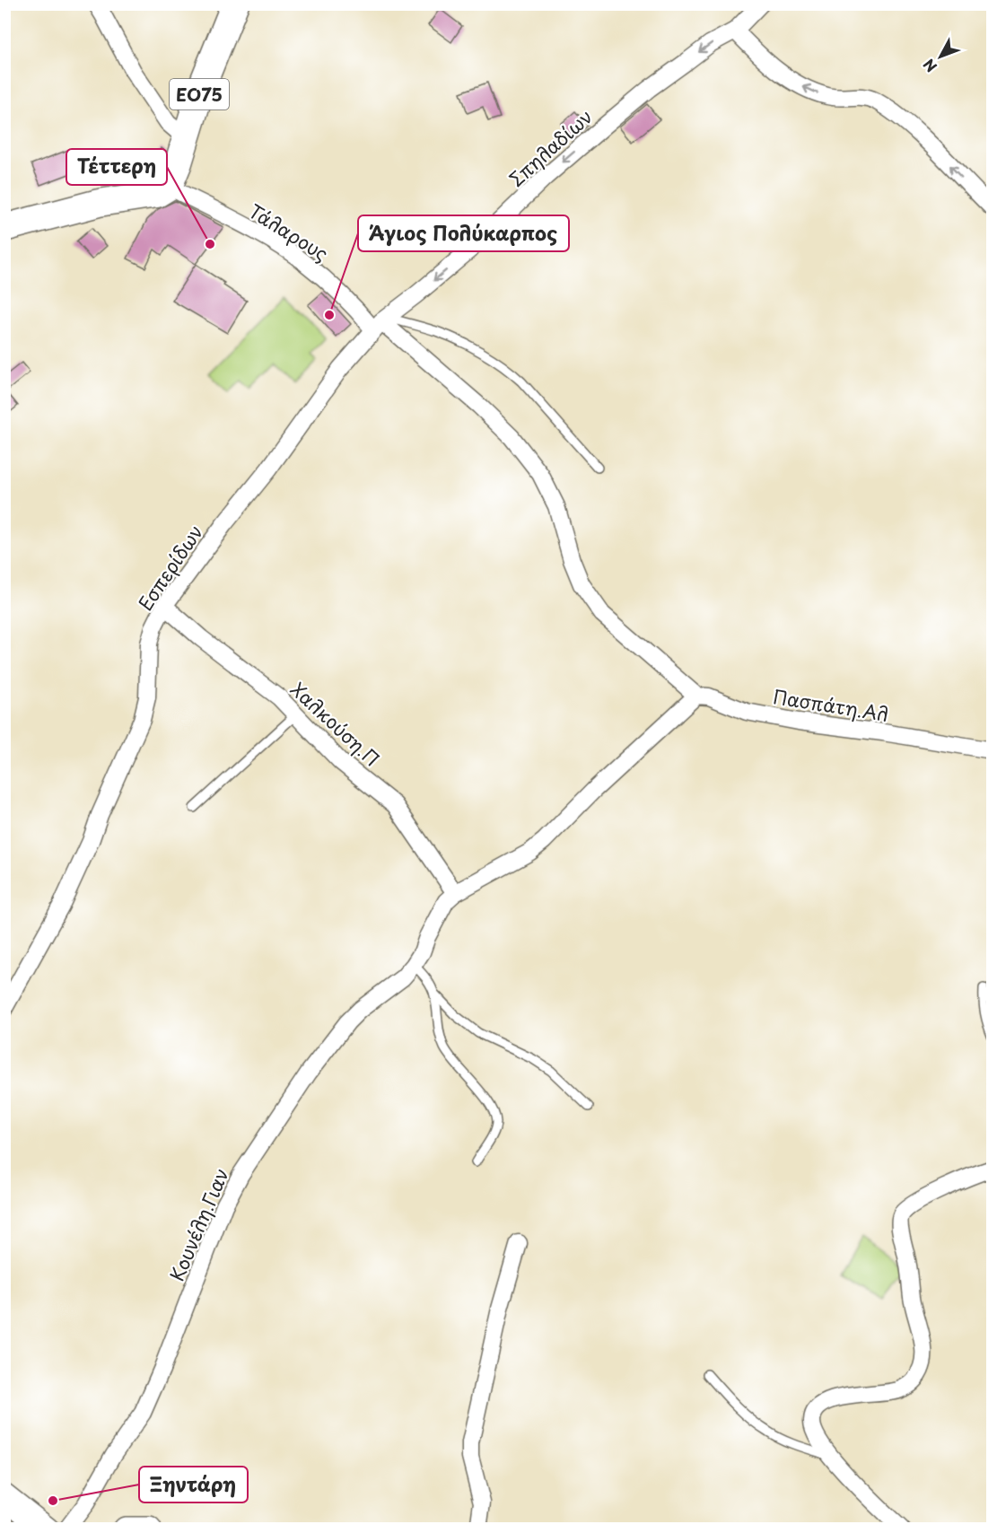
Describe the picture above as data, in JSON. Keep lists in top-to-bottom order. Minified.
{"streets":{"main road":["ΕΟ75"],"street":["Σπηλαδίων","Τάλαρους","Εσπερίδων","Πασπάτη.Αλ","Χαλκούση.Π","Κουνέλη.Γιαν"]},"crossings":[["ΕΟ75","Τάλαρους"],["Σπηλαδίων","Τάλαρους"],["Σπηλαδίων","Εσπερίδων"],["Τάλαρους","Εσπερίδων"],["Τάλαρους","Πασπάτη.Αλ"],["Εσπερίδων","Χαλκούση.Π"],["Χαλκούση.Π","Κουνέλη.Γιαν"]],"one_way":["Σπηλαδίων"],"places":["Τέττερη","Άγιος Πολύκαρπος","Ξηντάρη"],"north":"bottom left"}
